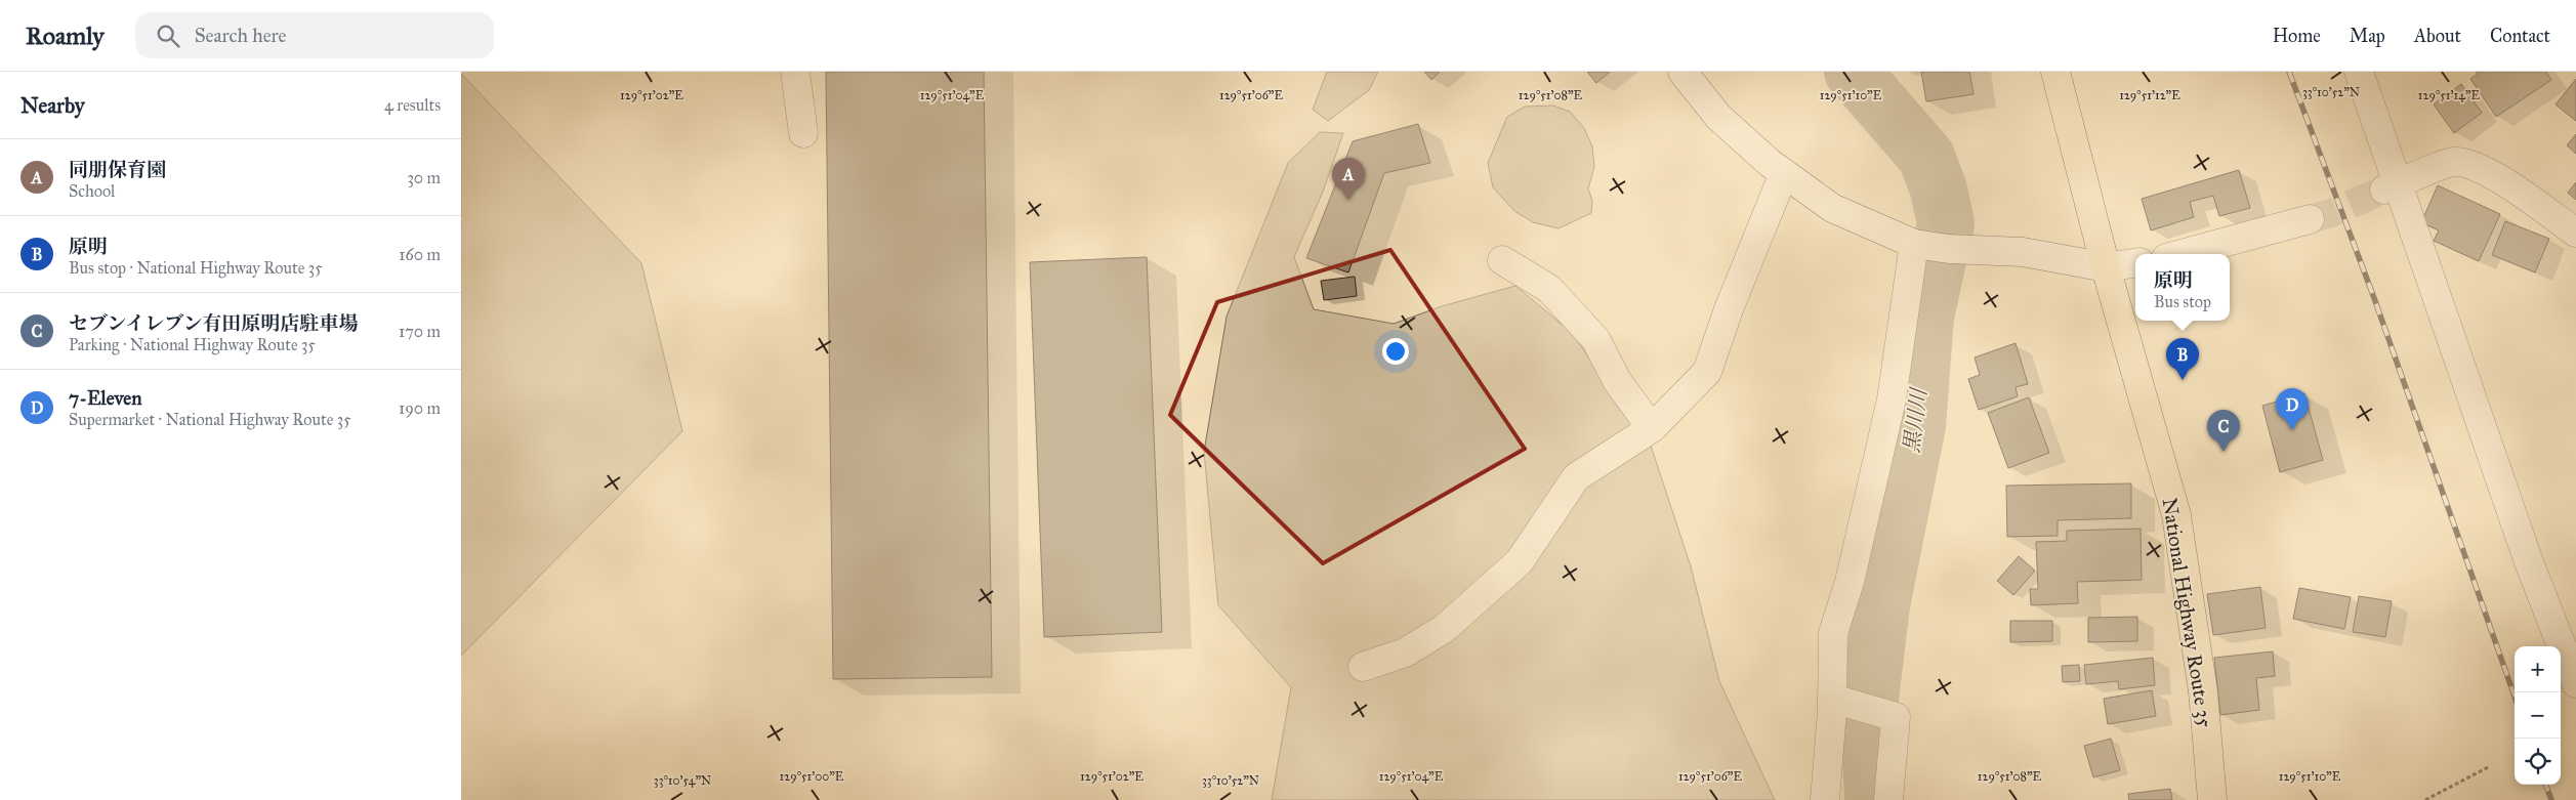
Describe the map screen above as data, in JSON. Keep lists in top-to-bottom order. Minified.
{"streets":{"highway":["National Highway Route 35"]},"water":["黒川川"],"page":{"header":"Roamly","search":"Search here","nav":["Home","Map","About","Contact"],"heading":["Nearby","4 results"],"list":[{"mark":"A","name":"同朋保育園","note":"School","value":"30 m"},{"mark":"B","name":"原明","note":"Bus stop · National Highway Route 35","value":"160 m"},{"mark":"C","name":"セブンイレブン有田原明店駐車場","note":"Parking · National Highway Route 35","value":"170 m"},{"mark":"D","name":"7-Eleven","note":"Supermarket · National Highway Route 35","value":"190 m"}],"pins":["A","B","D","C"],"popup":["原明","Bus stop"],"map_buttons":["+","−"]},"coordinates":["33°10'52\"N","129°51'02\"E","129°51'04\"E","129°51'06\"E","129°51'08\"E","129°51'10\"E","129°51'12\"E","129°51'14\"E","129°51'00\"E","33°10'54\"N"]}
